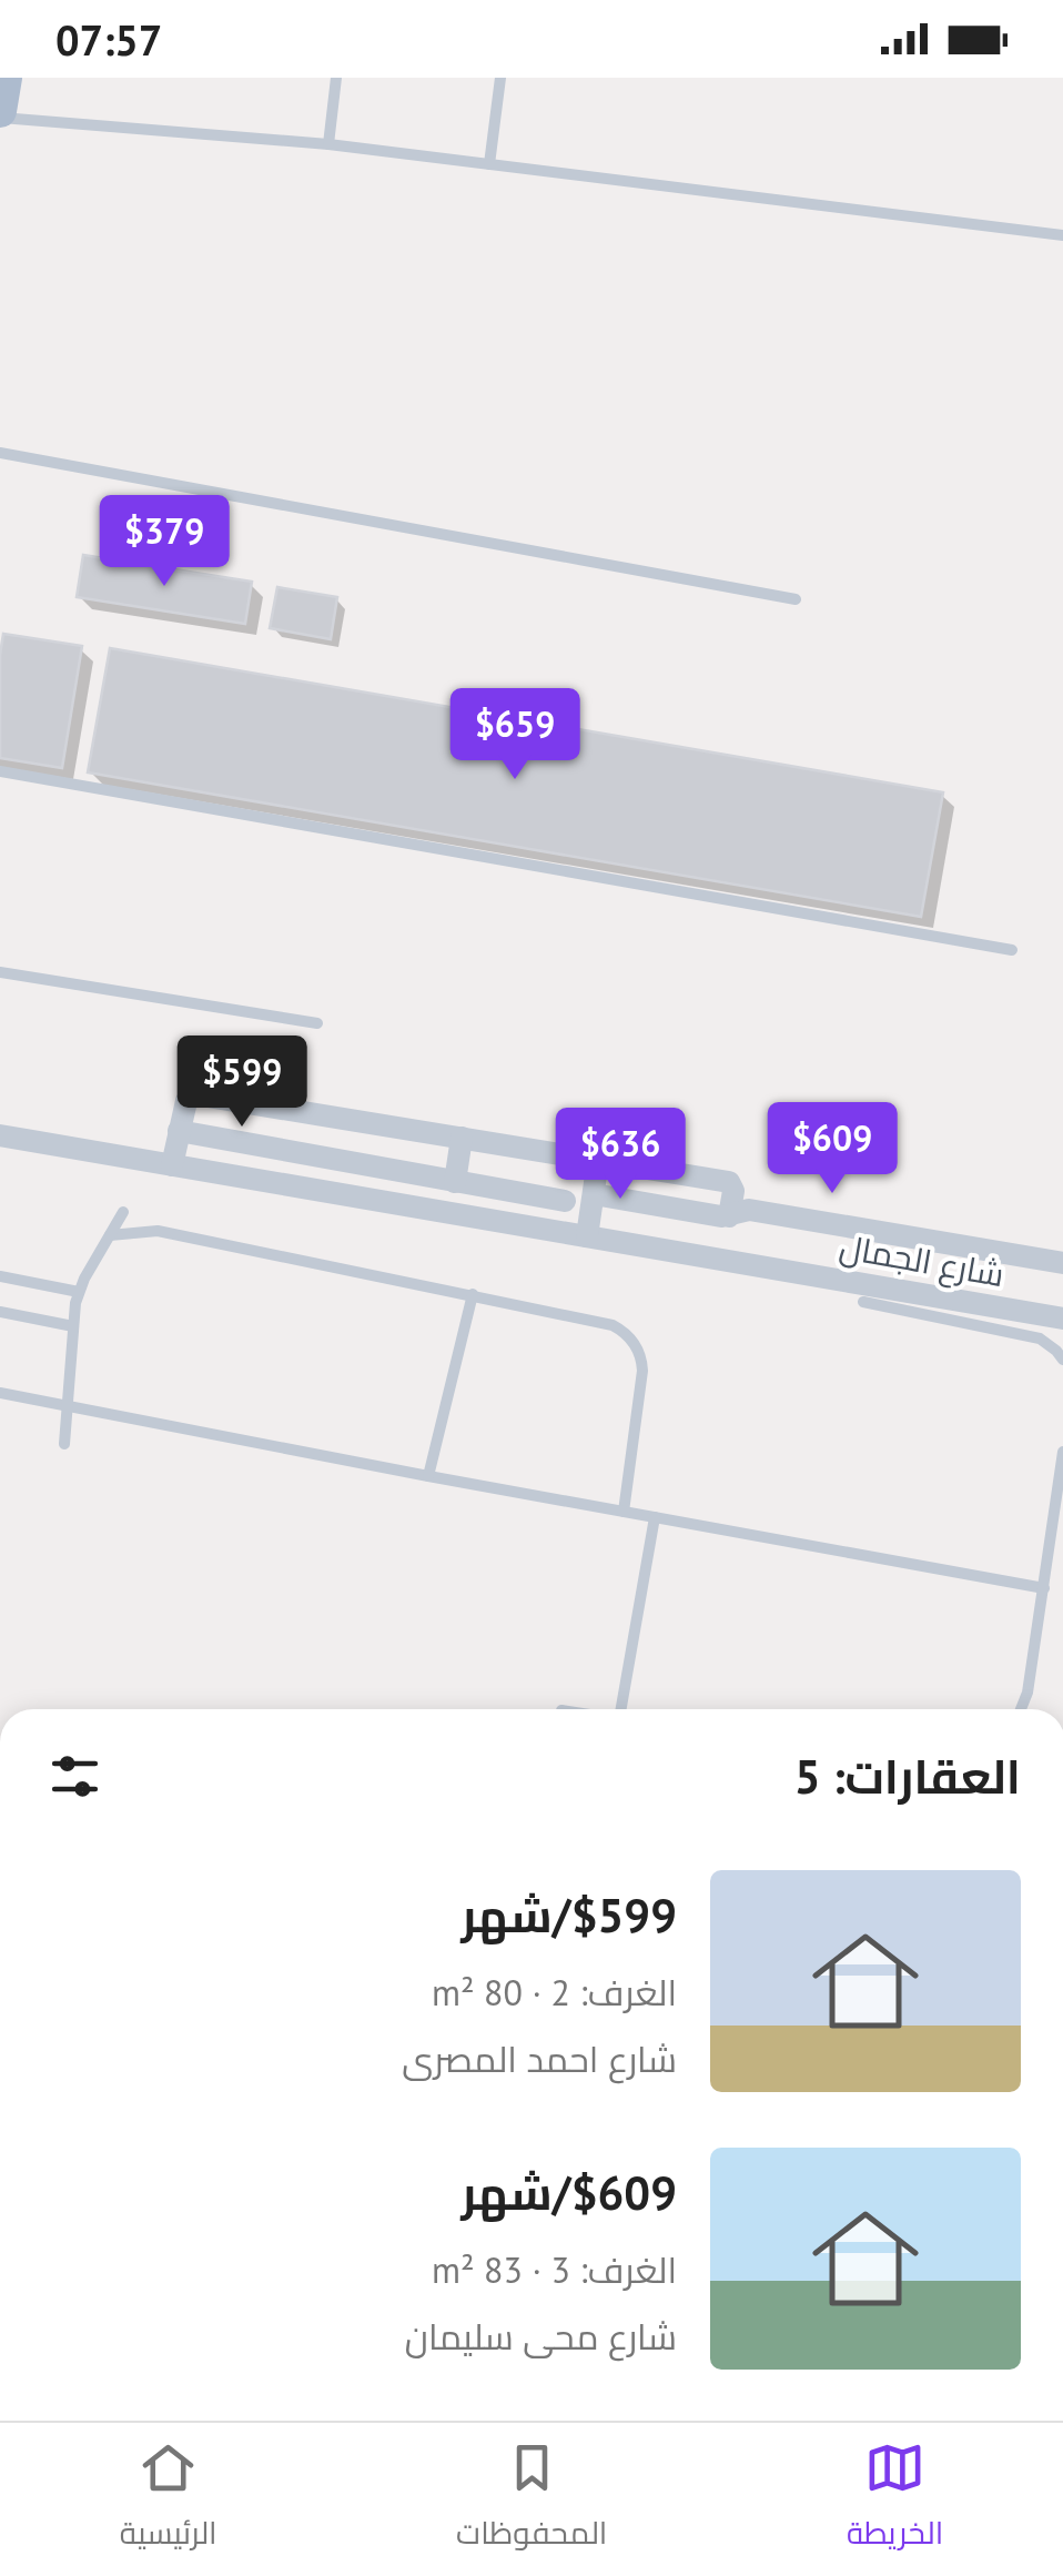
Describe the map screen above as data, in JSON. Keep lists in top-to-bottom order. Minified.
{"streets":{"street":["شارع الجمال"]},"page":{"status":"07:57","price":["$379","$659","$599","$609","$636"],"heading":"العقارات: 5","list":[{"name":"$599/شهر","note":"الغرف: 2 · 80 m² · شارع احمد المصرى"},{"name":"$609/شهر","note":"الغرف: 3 · 83 m² · شارع محى سليمان"}],"tabs":["الخريطة","المحفوظات","الرئيسية"]}}
